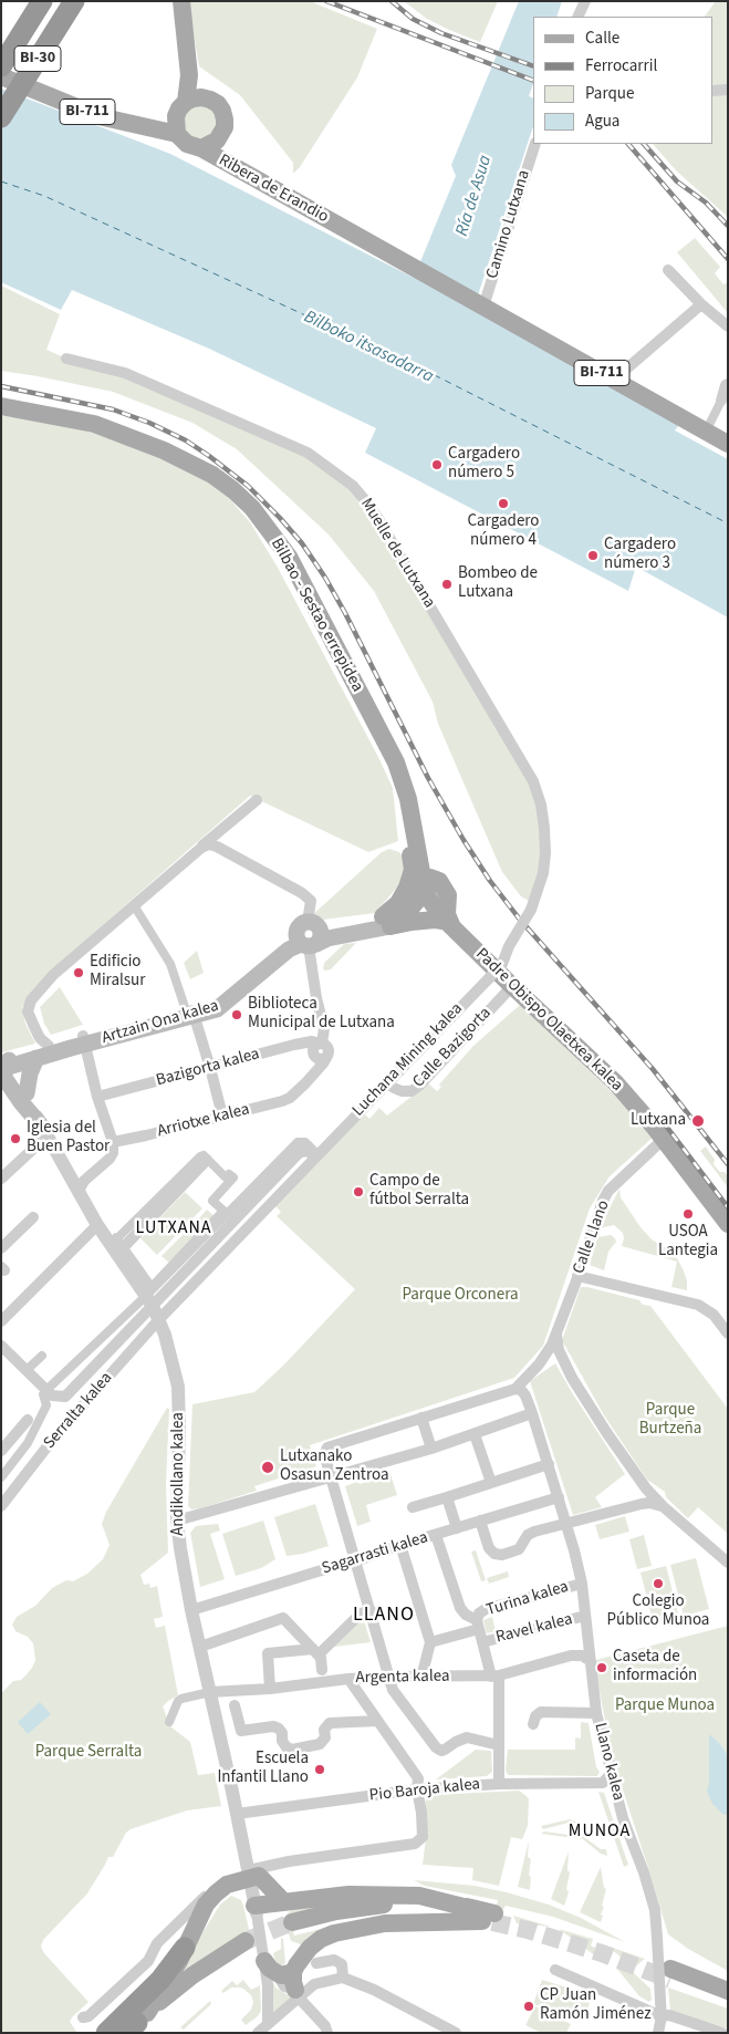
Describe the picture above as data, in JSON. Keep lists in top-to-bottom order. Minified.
{"streets":{"highway":["BI-30"],"main road":["BI-711","Ribera de Erandio","Bilbao - Sestao errepidea","Padre Obispo Olaetxea kalea","Artzain Ona kalea"],"street":["Camino Lutxana","Muelle de Lutxana","Calle Bazigorta","Luchana Mining kalea","Bazigorta kalea","Arriotxe kalea","Calle Llano","Serralta kalea","Andikollano kalea","Sagarrasti kalea","Turina kalea","Ravel kalea","Argenta kalea","Llano kalea","Pio Baroja kalea"]},"crossings":[["BI-30","BI-711"],["BI-711","Ribera de Erandio"],["BI-711","Camino Lutxana"],["Ribera de Erandio","Camino Lutxana"],["Muelle de Lutxana","Luchana Mining kalea"],["Bilbao - Sestao errepidea","Padre Obispo Olaetxea kalea"],["Padre Obispo Olaetxea kalea","Calle Bazigorta"],["Padre Obispo Olaetxea kalea","Calle Llano"],["Calle Bazigorta","Luchana Mining kalea"],["Luchana Mining kalea","Serralta kalea"],["Luchana Mining kalea","Andikollano kalea"],["Bazigorta kalea","Arriotxe kalea"],["Serralta kalea","Andikollano kalea"],["Andikollano kalea","Sagarrasti kalea"],["Andikollano kalea","Argenta kalea"],["Andikollano kalea","Pio Baroja kalea"],["Sagarrasti kalea","Llano kalea"],["Turina kalea","Llano kalea"],["Ravel kalea","Llano kalea"],["Argenta kalea","Llano kalea"],["Llano kalea","Pio Baroja kalea"]],"districts":["LUTXANA","LLANO","MUNOA"],"water":["Ría de Asua","Bilboko itsasadarra"],"parks":["Parque Orconera","Parque Burtzeña","Parque Munoa","Parque Serralta"],"places":["Cargadero número 5","Cargadero número 4","Cargadero número 3","Bombeo de Lutxana","Edificio Miralsur","Biblioteca Municipal de Lutxana","Lutxana","Iglesia del Buen Pastor","Campo de fútbol Serralta","USOA Lantegia","Lutxanako Osasun Zentroa","Colegio Público Munoa","Caseta de información","Escuela Infantil Llano","CP Juan Ramón Jiménez"],"legend":["Calle","Ferrocarril","Parque","Agua"]}
